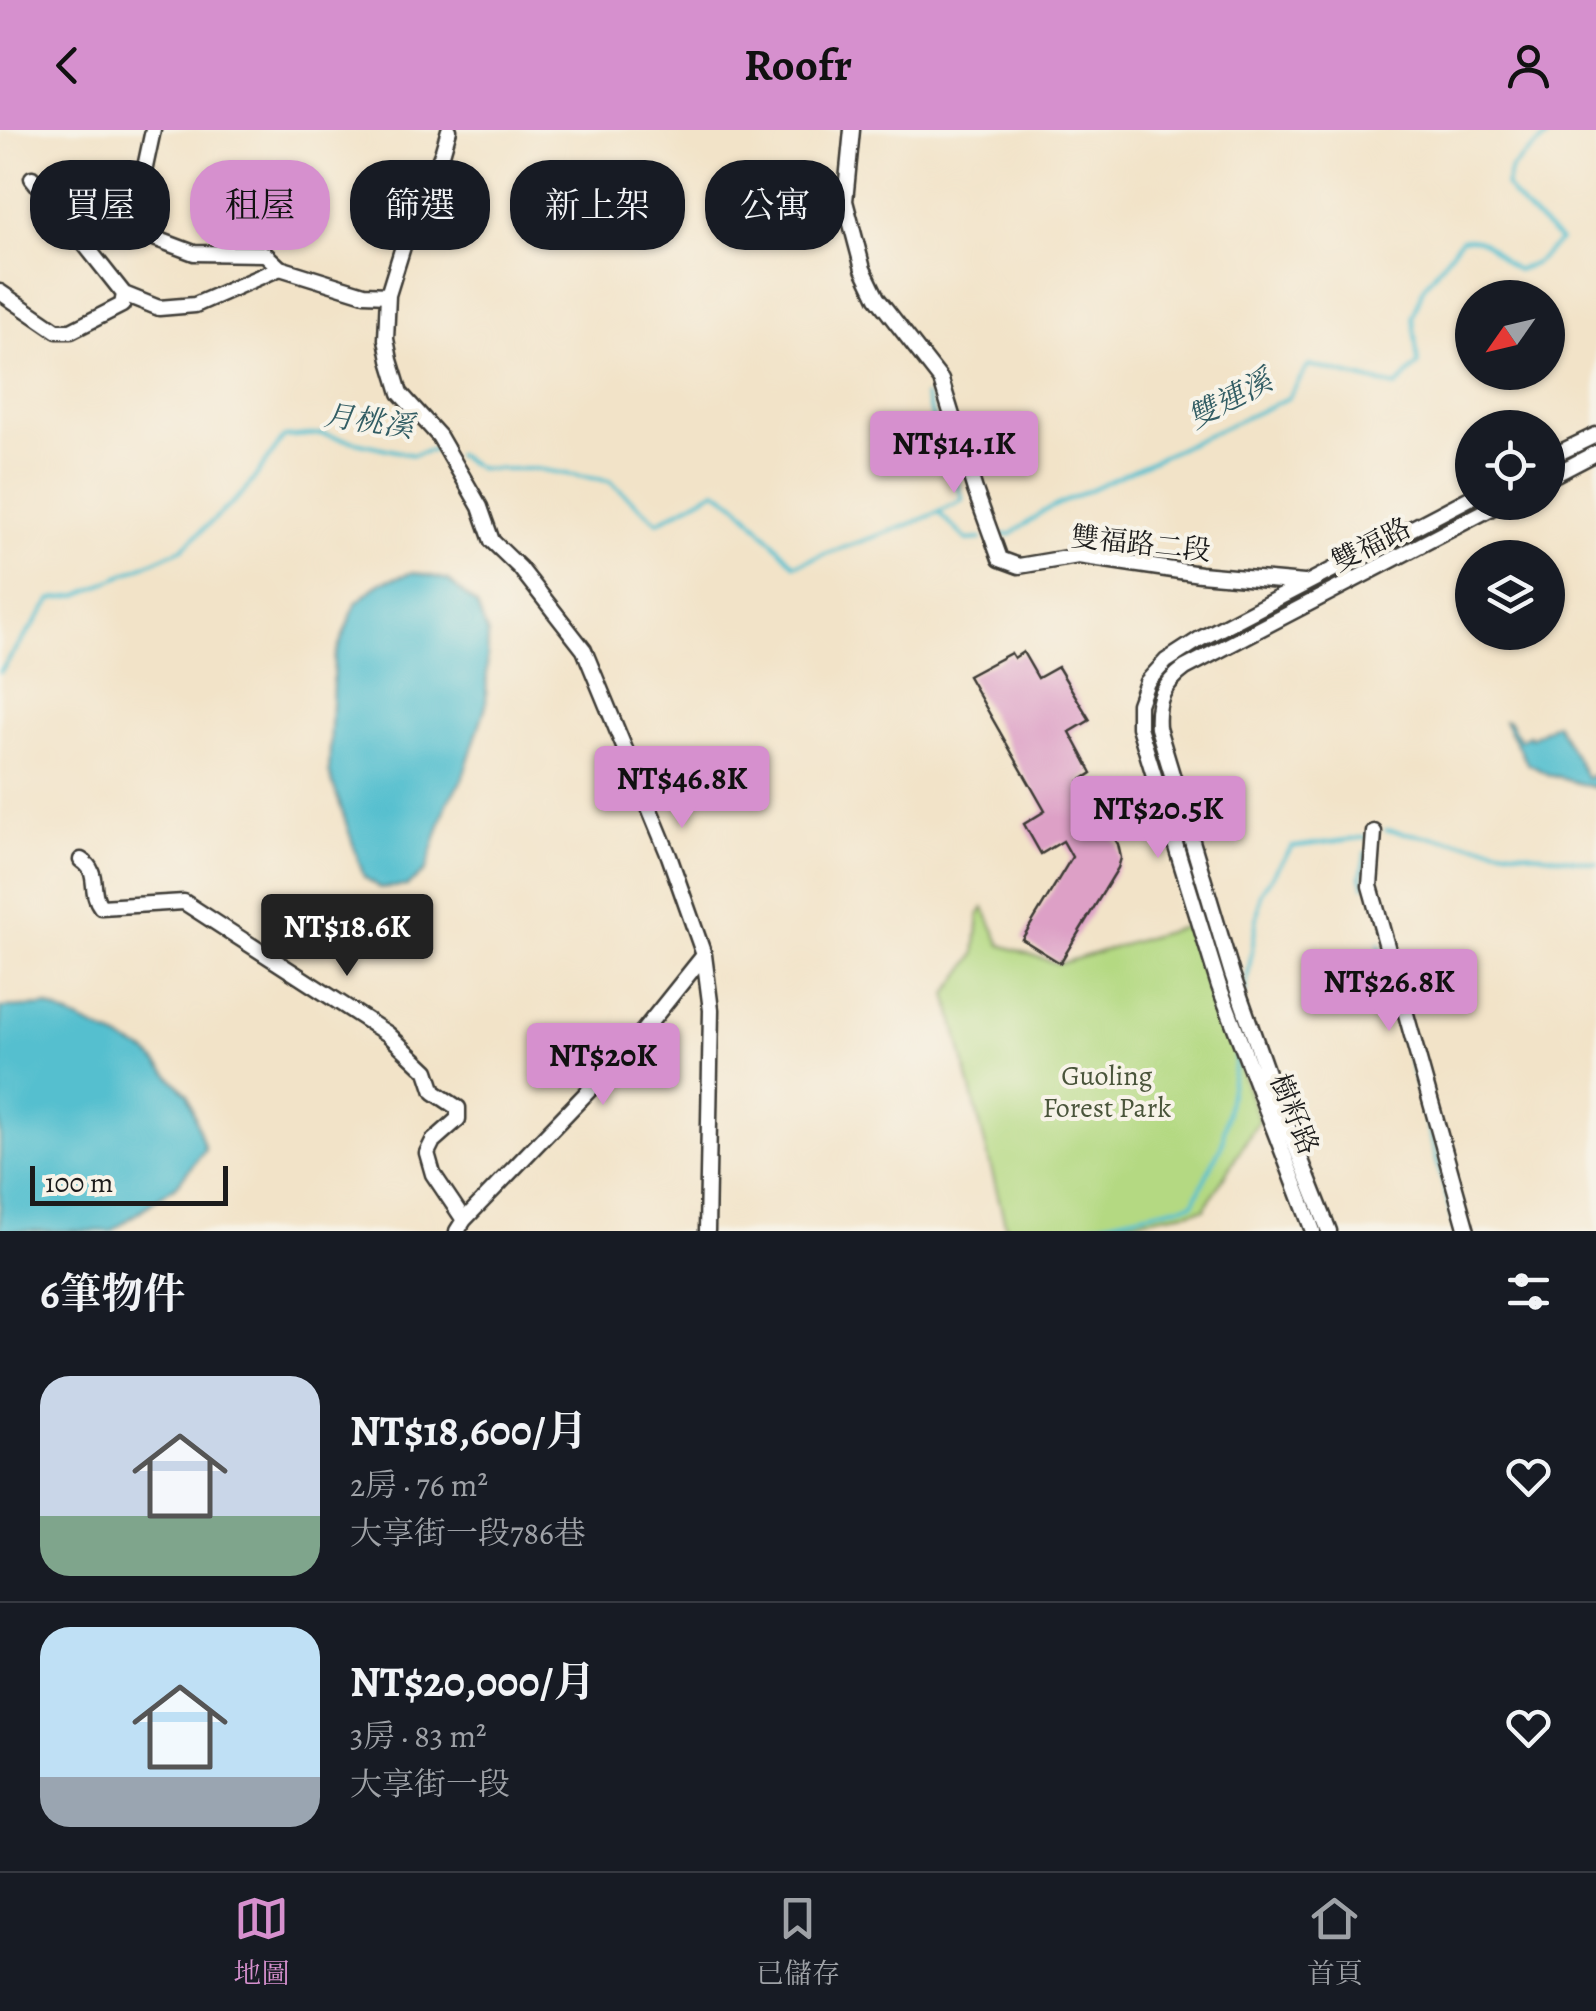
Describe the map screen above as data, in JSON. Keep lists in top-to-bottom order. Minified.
{"streets":{"street":["雙福路二段","雙福路","樹籽路"]},"crossings":[["雙福路二段","樹籽路"],["雙福路","樹籽路"]],"water":["雙連溪","月桃溪"],"parks":["Guoling Forest Park"],"scale_bar":"100 m","north":"bottom left","page":{"header":"Roofr","chip":["買屋","租屋","篩選","新上架","公寓"],"price":["NT$14.1K","NT$46.8K","NT$20.5K","NT$18.6K","NT$26.8K","NT$20K"],"scale":"100 m","heading":"6筆物件","list":[{"name":"NT$18,600/月","note":"2房 · 76 m² · 大享街一段786巷"},{"name":"NT$20,000/月","note":"3房 · 83 m² · 大享街一段"}],"tabs":["地圖","已儲存","首頁"]}}
